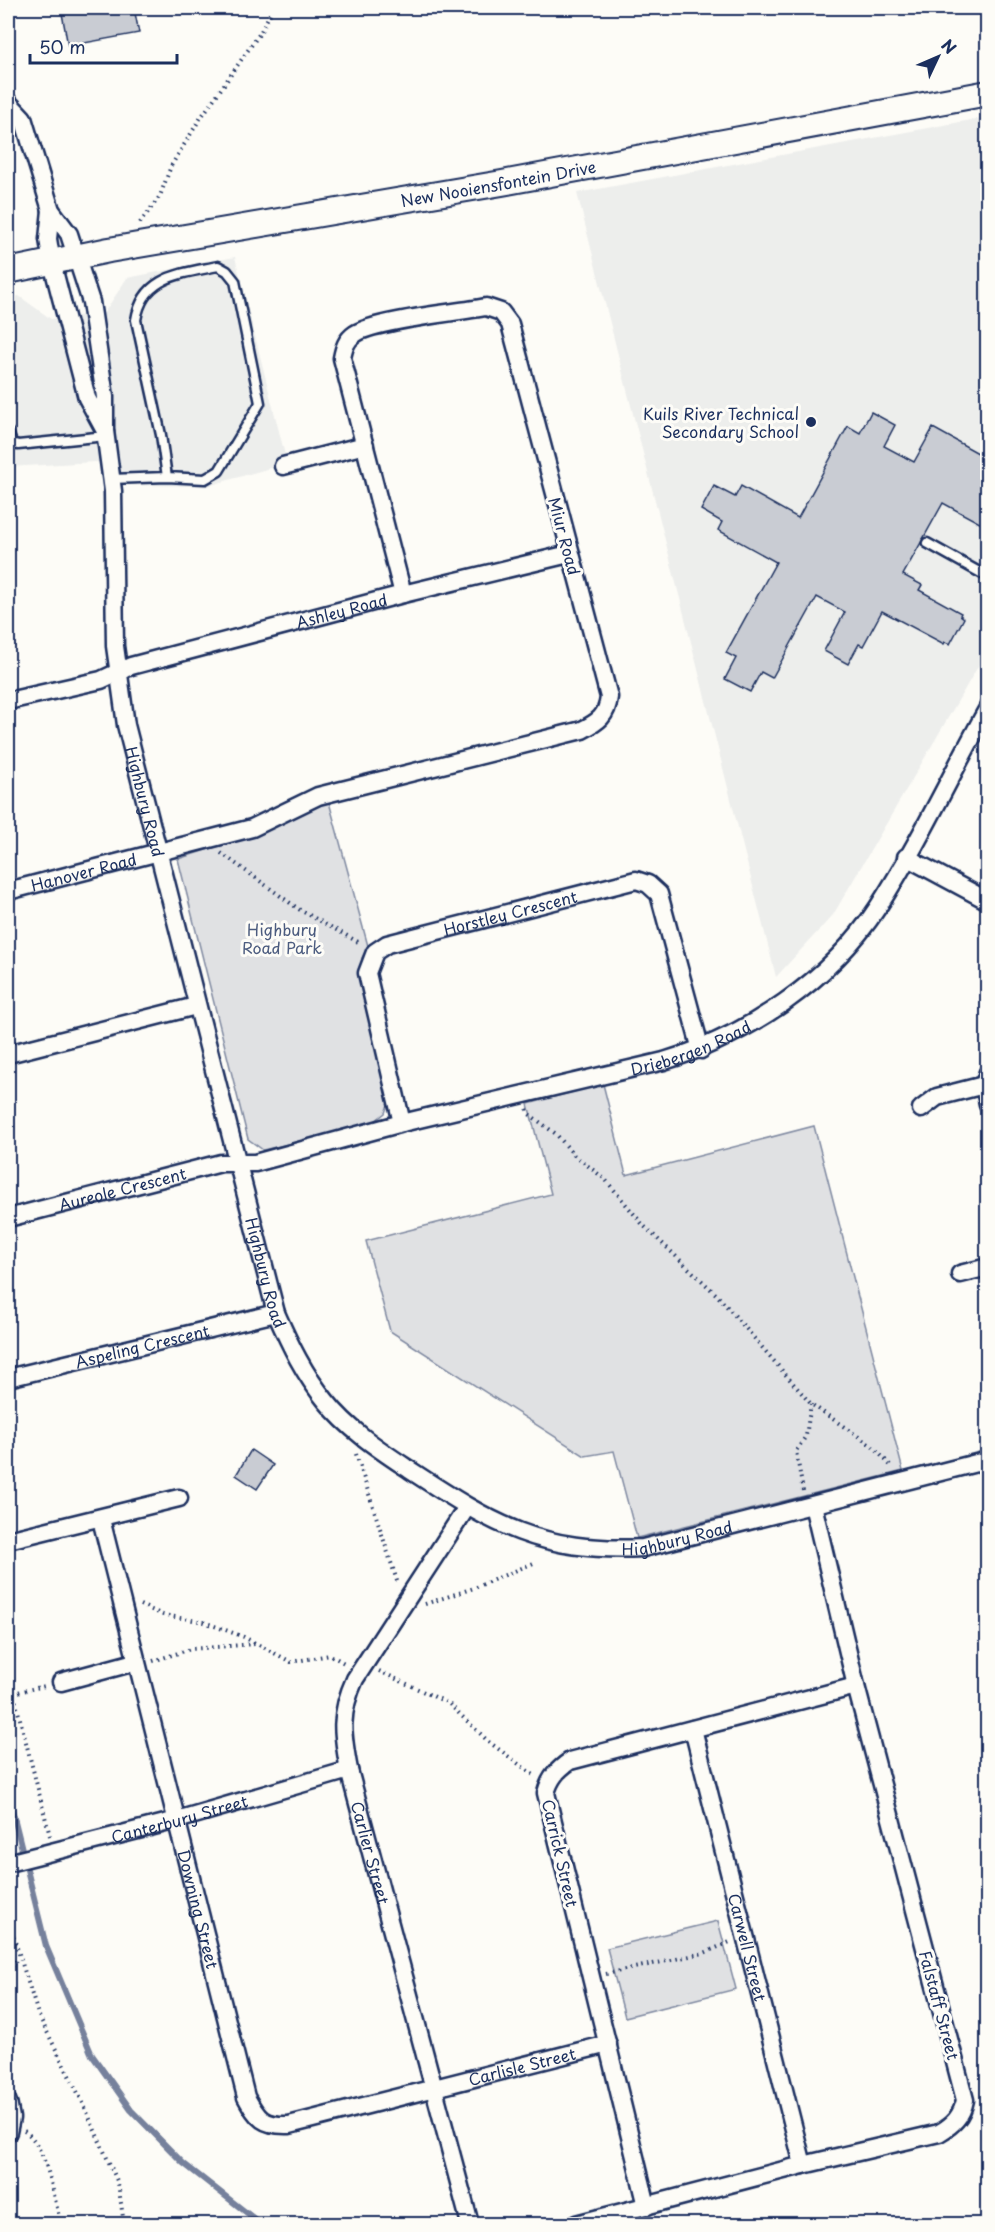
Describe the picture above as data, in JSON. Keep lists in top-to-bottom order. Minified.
{"streets":{"street":["New Nooiensfontein Drive","Miur Road","Ashley Road","Highbury Road","Hanover Road","Horstley Crescent","Driebergen Road","Aureole Crescent","Aspeling Crescent","Canterbury Street","Carlier Street","Carrick Street","Downing Street","Carwell Street","Falstaff Street","Carlisle Street"]},"crossings":[["New Nooiensfontein Drive","Highbury Road"],["Miur Road","Ashley Road"],["Miur Road","Highbury Road"],["Miur Road","Hanover Road"],["Ashley Road","Highbury Road"],["Highbury Road","Hanover Road"],["Highbury Road","Driebergen Road"],["Highbury Road","Aureole Crescent"],["Highbury Road","Aspeling Crescent"],["Highbury Road","Carlier Street"],["Highbury Road","Falstaff Street"],["Horstley Crescent","Driebergen Road"],["Driebergen Road","Aureole Crescent"],["Canterbury Street","Carlier Street"],["Canterbury Street","Downing Street"],["Carlier Street","Downing Street"],["Carlier Street","Carlisle Street"],["Carrick Street","Carwell Street"],["Carrick Street","Falstaff Street"],["Carrick Street","Carlisle Street"],["Downing Street","Carlisle Street"],["Carwell Street","Falstaff Street"]],"parks":["Highbury Road Park"],"places":["Kuils River Technical Secondary School"],"scale_bar":"50 m","north":"top right"}
